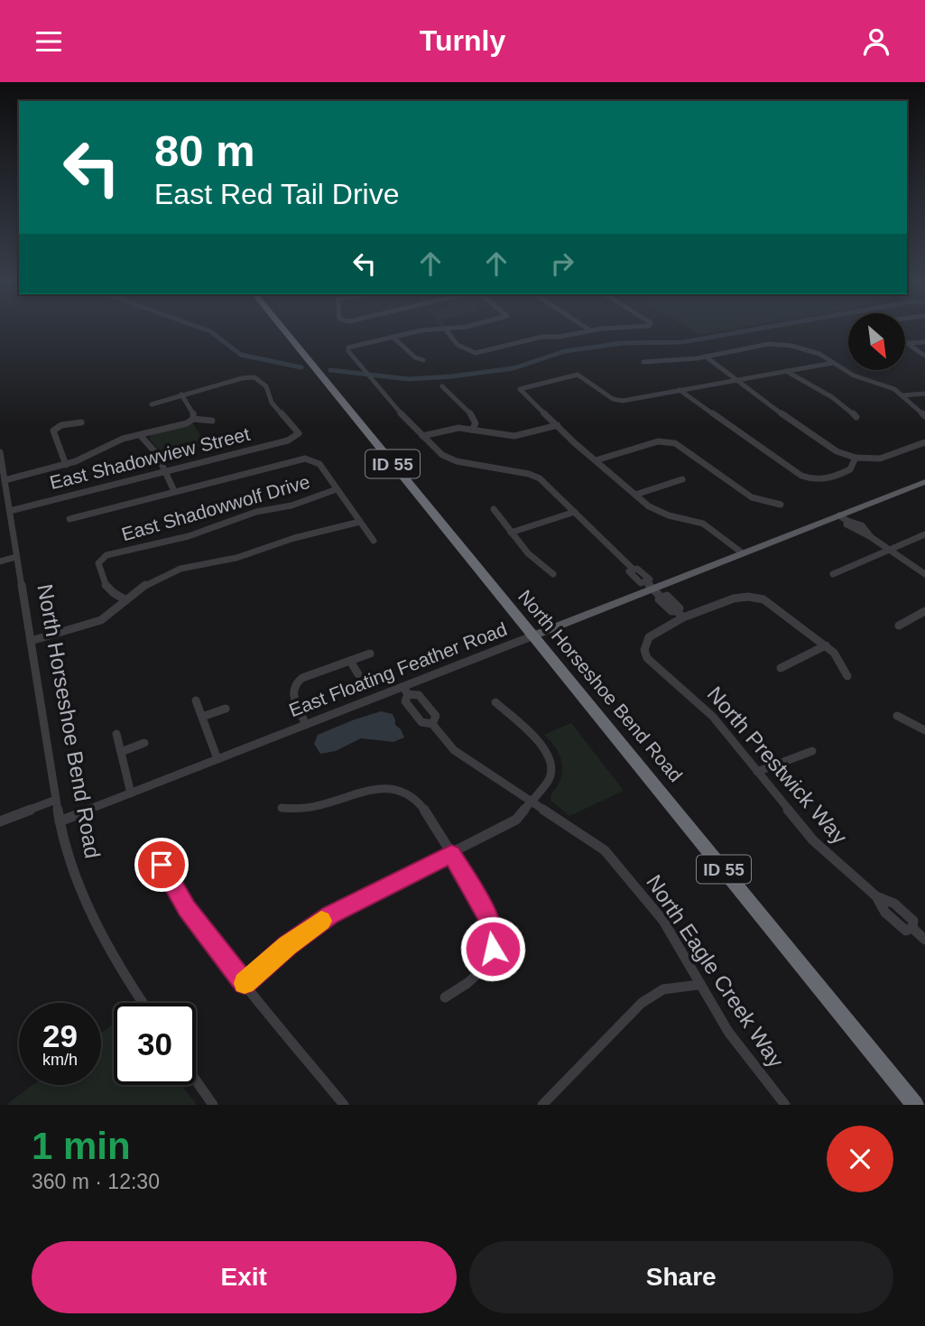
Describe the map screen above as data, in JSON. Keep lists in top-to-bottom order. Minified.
{"streets":{"highway":["ID 55","North Horseshoe Bend Road"],"main road":["East Floating Feather Road"],"street":["East Shadowview Street","East Shadowwolf Drive","North Prestwick Way","North Eagle Creek Way"]},"crossings":[["East Shadowview Street","North Horseshoe Bend Road"],["East Floating Feather Road","North Horseshoe Bend Road"],["East Floating Feather Road","North Eagle Creek Way"]],"north":"bottom right","page":{"header":"Turnly","turn":["80 m","East Red Tail Drive"],"speed":"29 km/h","limit":"30","heading":["1 min","360 m · 12:30"],"buttons":["Exit","Share"]}}
